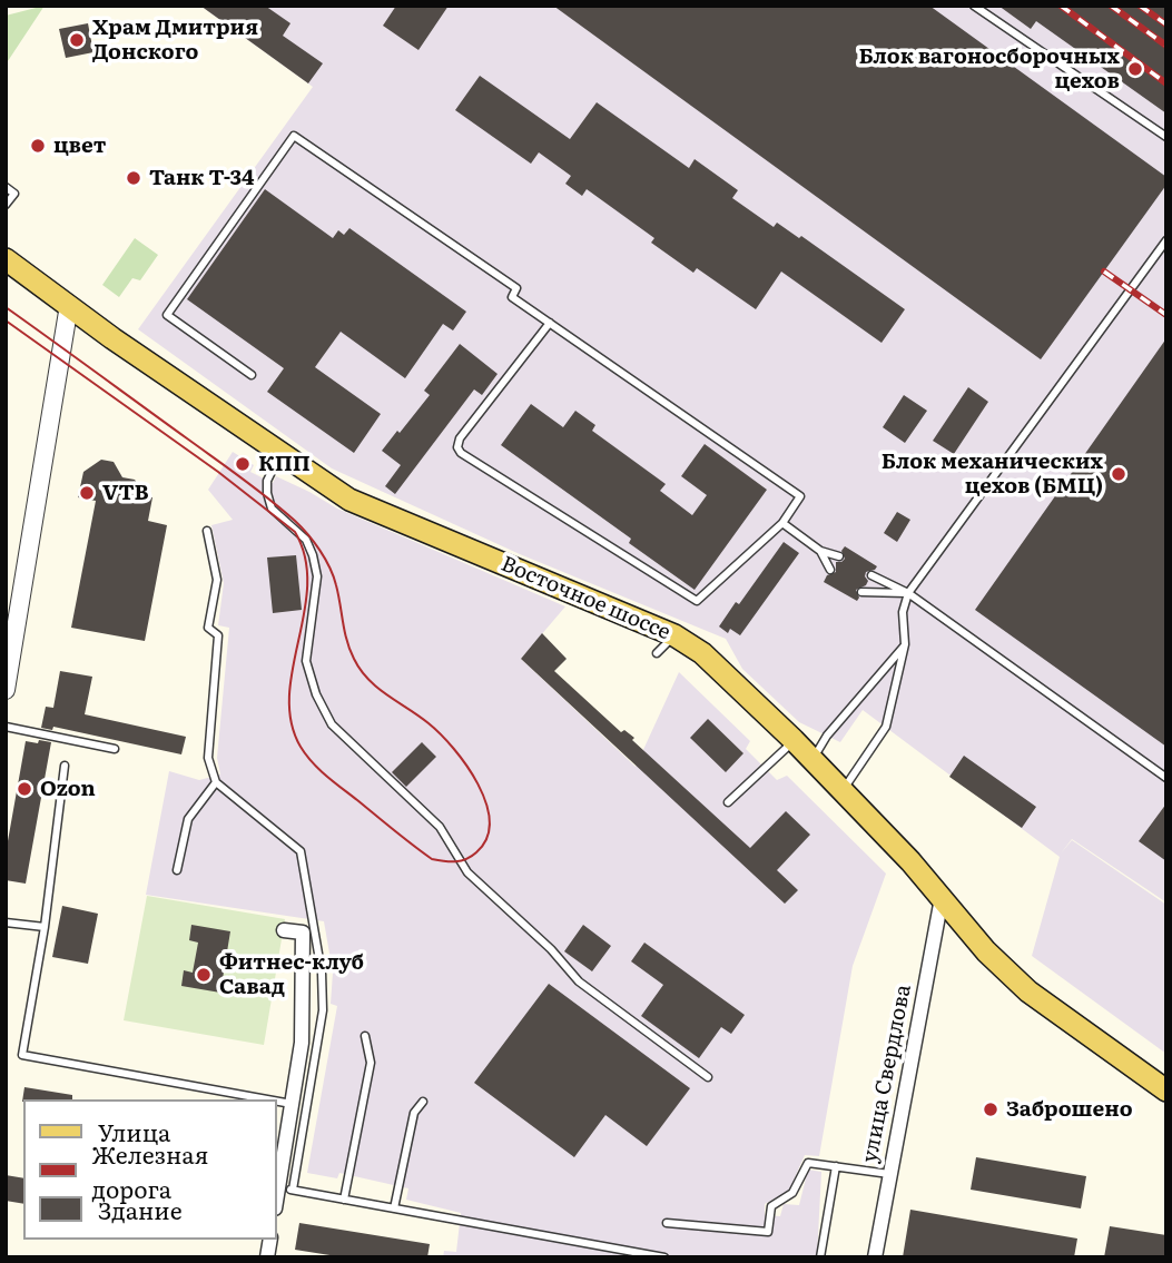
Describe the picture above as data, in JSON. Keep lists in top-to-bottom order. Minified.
{"streets":{"main road":["Восточное шоссе"],"street":["улица Свердлова"]},"crossings":[["Восточное шоссе","улица Свердлова"]],"places":["Храм Дмитрия Донского","Блок вагоносборочных цехов","цвет","Танк Т-34","КПП","Блок механических цехов (БМЦ)","VTB","Ozon","Фитнес-клуб Савад","Заброшено"],"legend":["Улица","Железная дорога","Здание"]}
